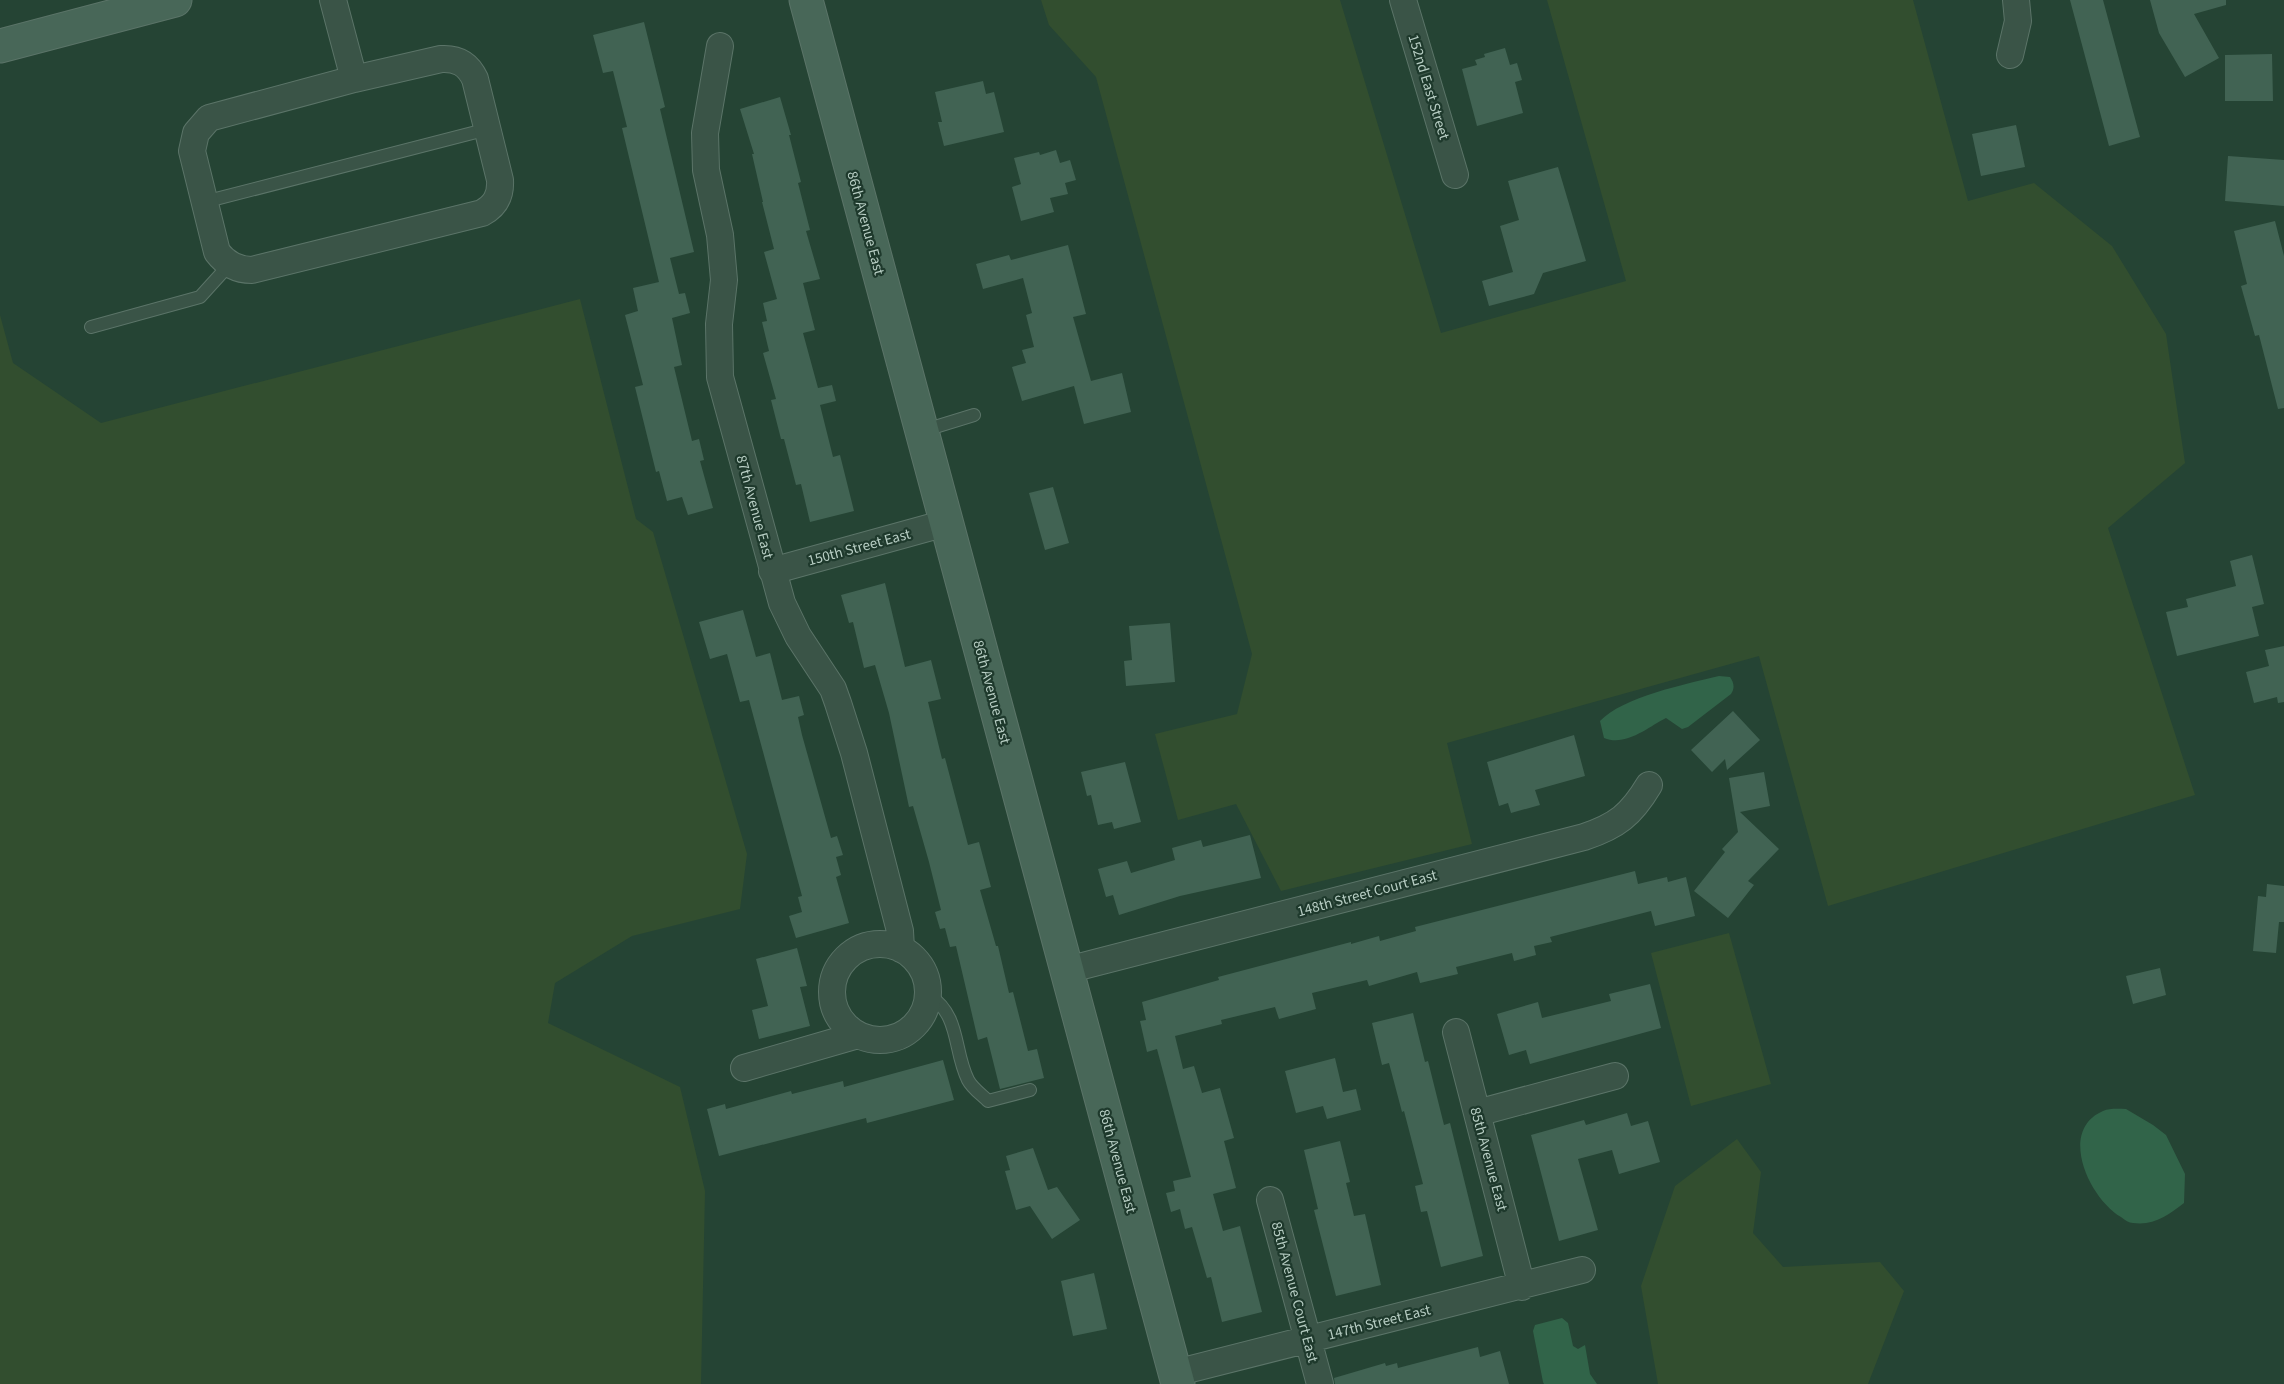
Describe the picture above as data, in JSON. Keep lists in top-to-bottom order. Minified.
{"streets":{"street":["152nd East Street","86th Avenue East","87th Avenue East","150th Street East","148th Street Court East","85th Avenue East","85th Avenue Court East","147th Street East"]},"crossings":[["86th Avenue East","150th Street East"],["86th Avenue East","148th Street Court East"],["86th Avenue East","147th Street East"],["87th Avenue East","150th Street East"],["85th Avenue East","147th Street East"],["85th Avenue Court East","147th Street East"]]}
